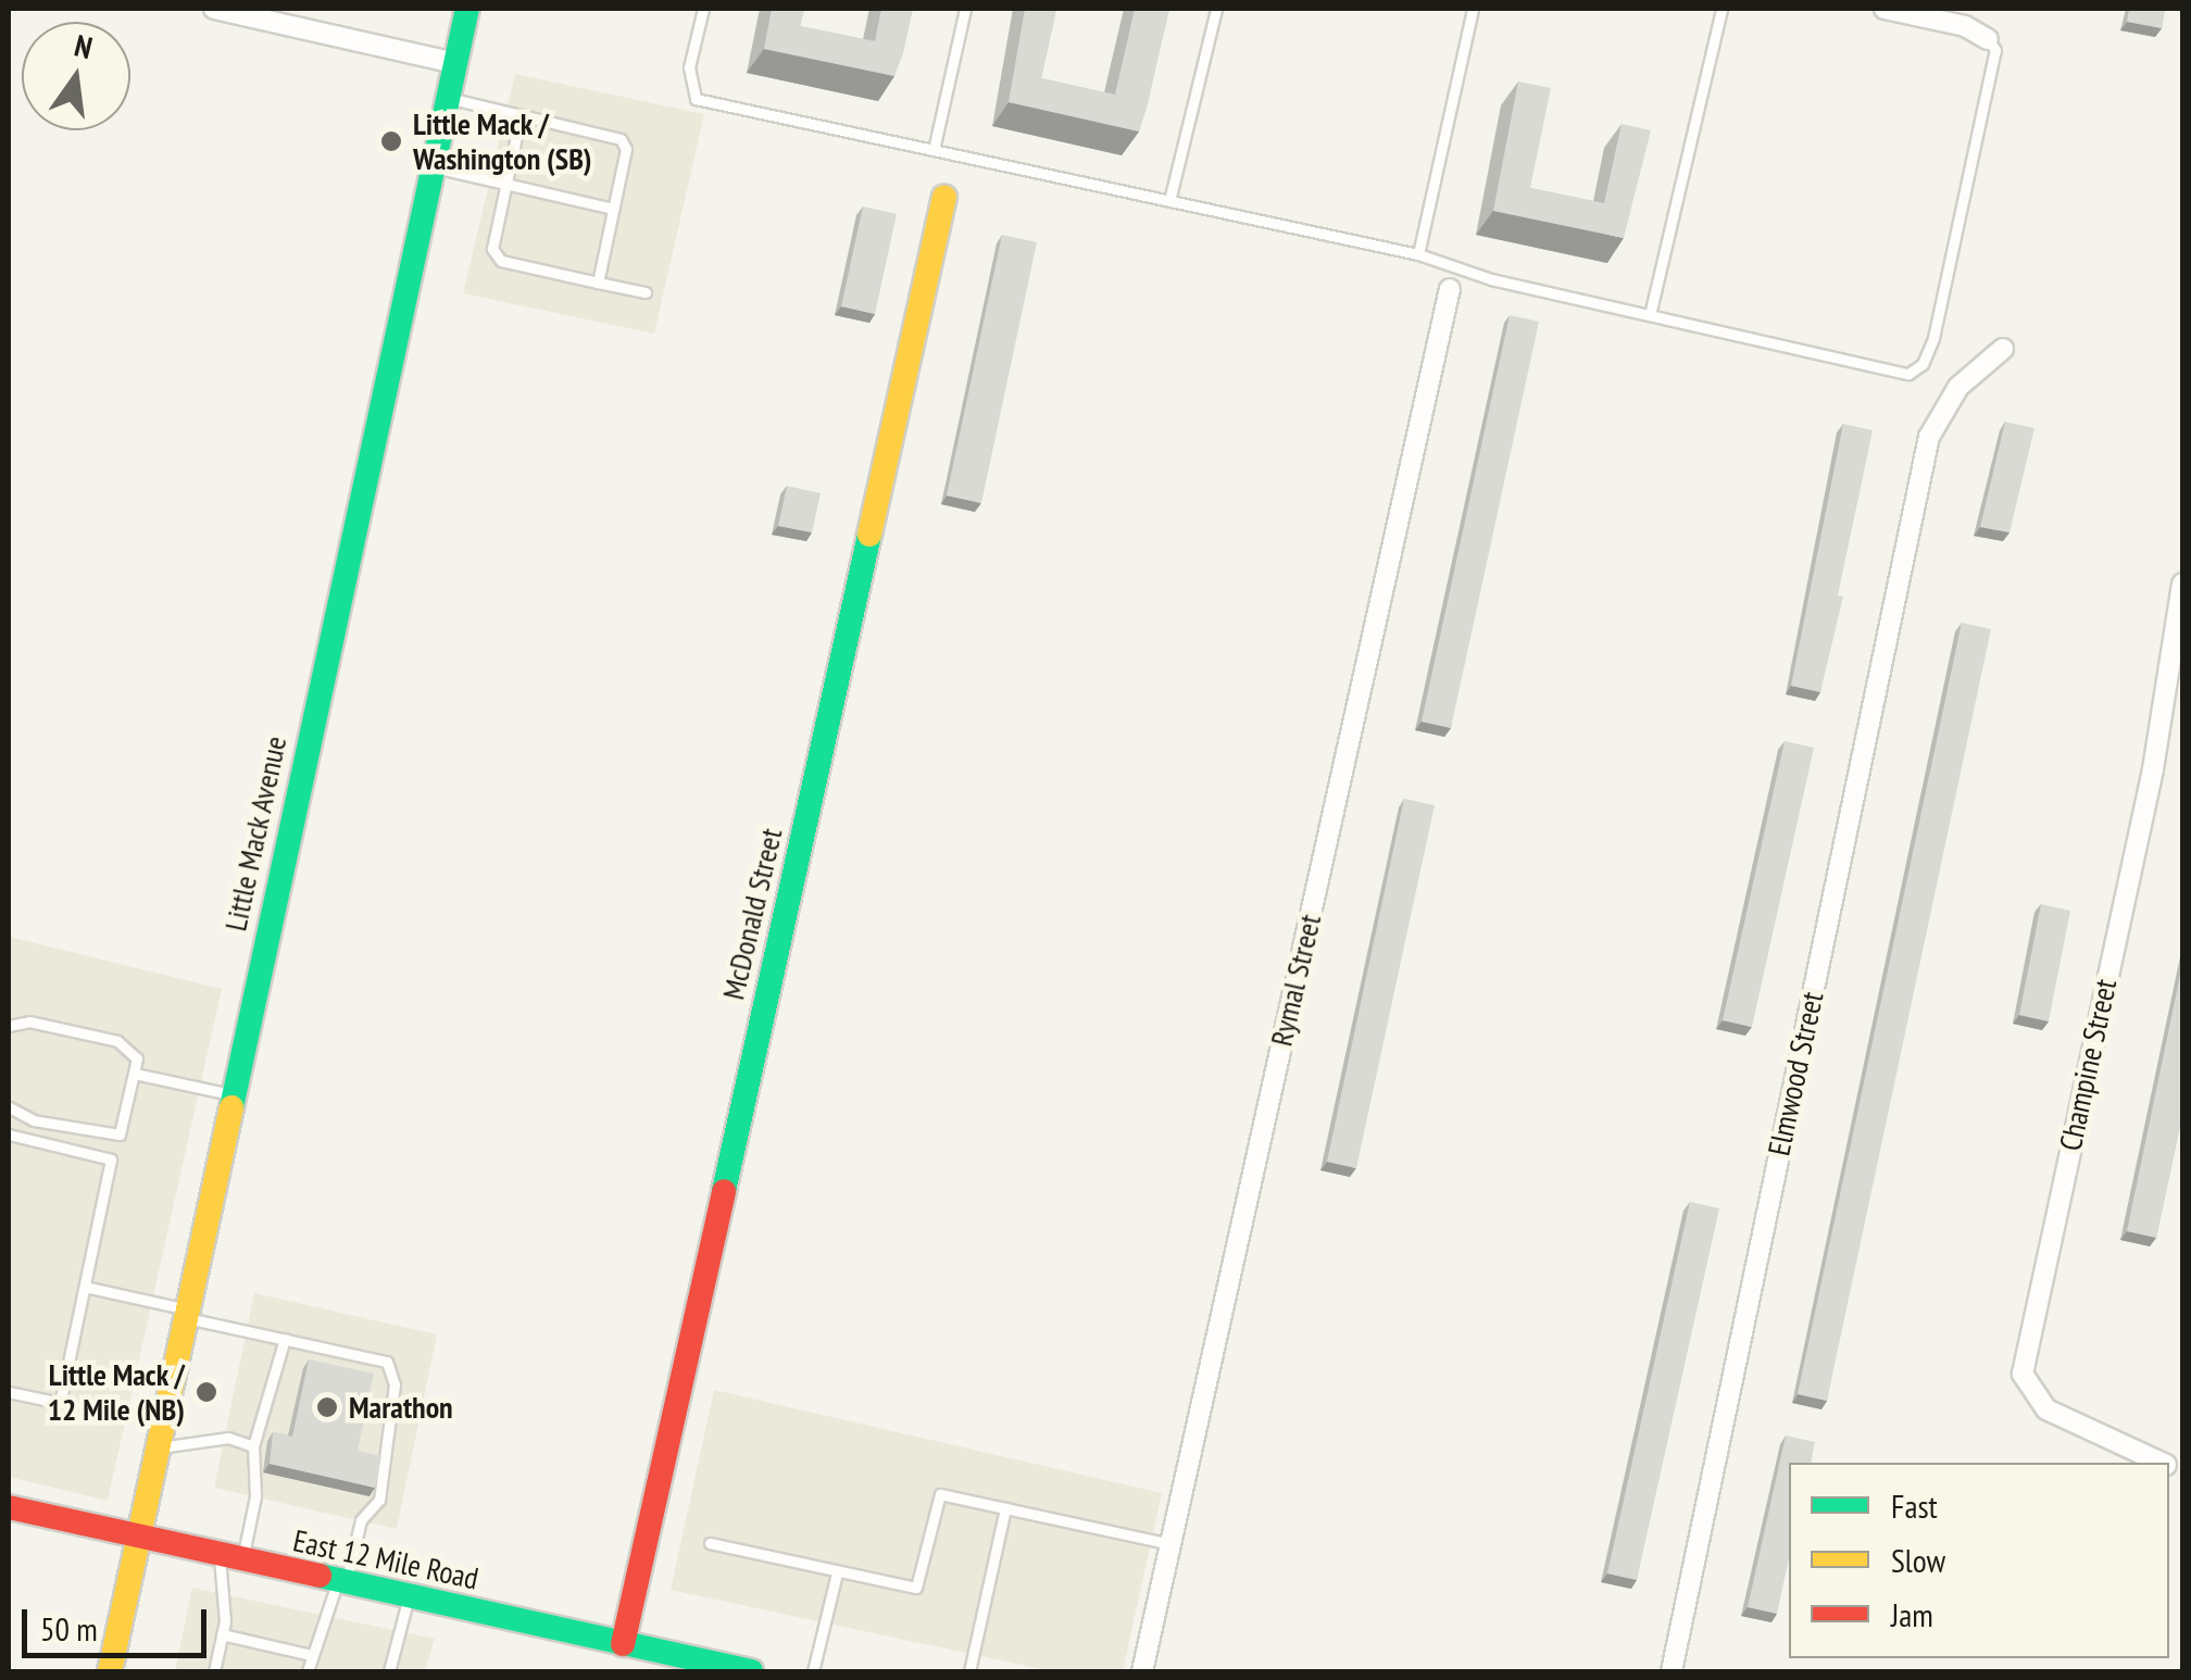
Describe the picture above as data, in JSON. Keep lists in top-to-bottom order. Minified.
{"streets":{"main road":["Little Mack Avenue","McDonald Street","East 12 Mile Road"],"street":["Rymal Street","Champine Street","Elmwood Street"]},"crossings":[["Little Mack Avenue","East 12 Mile Road"],["McDonald Street","East 12 Mile Road"]],"places":["Little Mack / Washington (SB)","Little Mack / 12 Mile (NB)","Marathon"],"legend":["Fast","Slow","Jam"],"scale_bar":"50 m","north":"top"}
